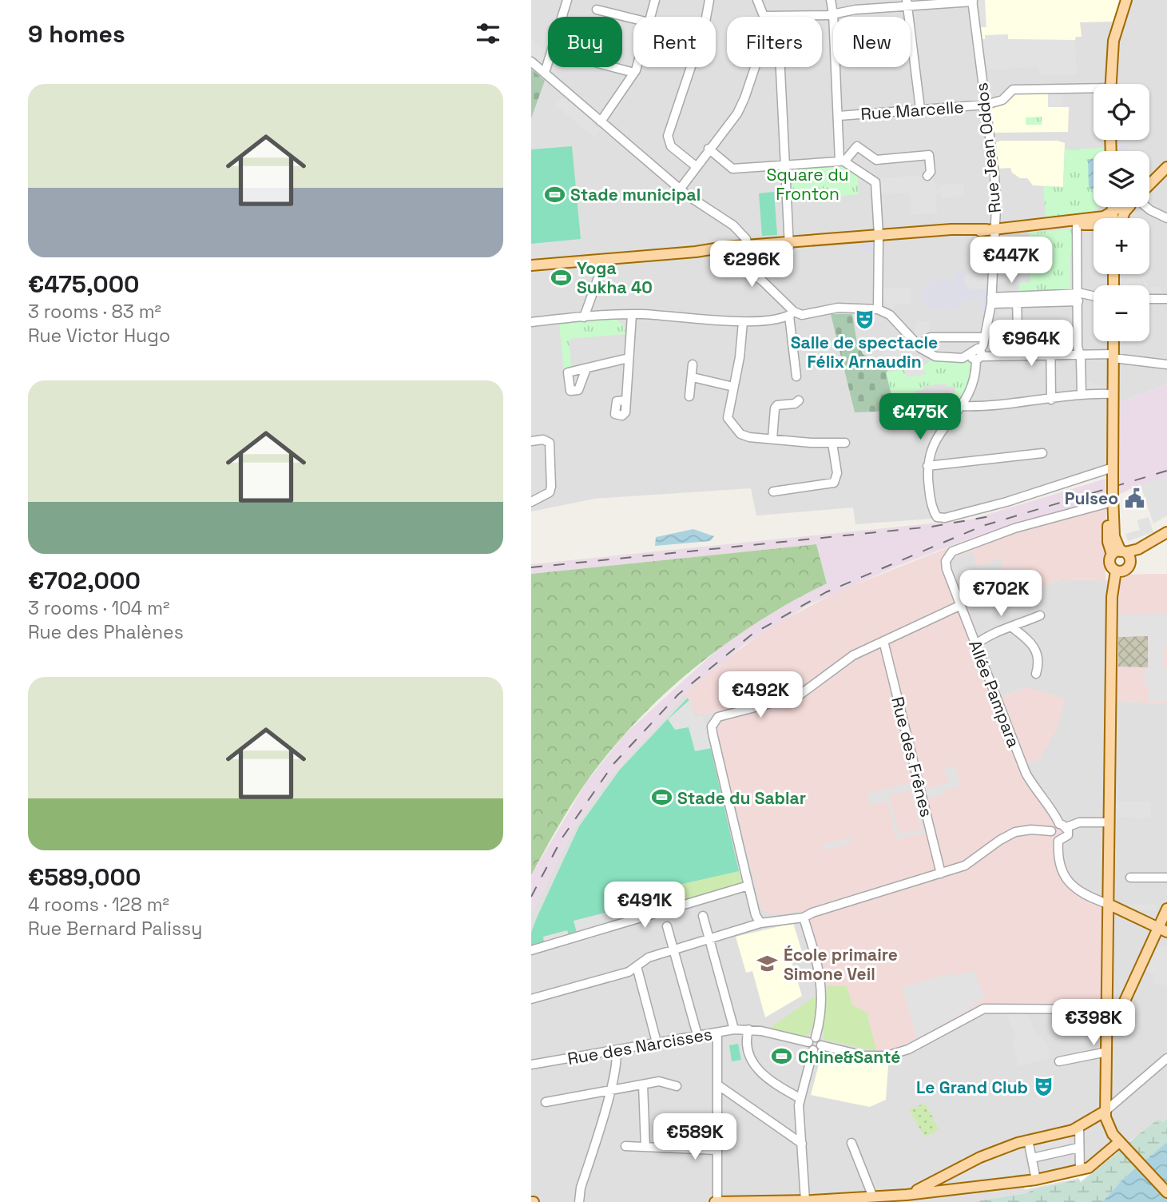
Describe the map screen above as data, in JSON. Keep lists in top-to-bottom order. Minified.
{"streets":{"street":["Rue Marcelle","Rue Jean Oddos","Allée Pampara","Rue des Frênes","Rue des Narcisses"]},"crossings":[["Rue Marcelle","Rue Jean Oddos"]],"parks":["Square du Fronton"],"places":{"sports":["Stade municipal","Yoga Sukha 40","Stade du Sablar","Chine&Santé"],"theatre":["Salle de spectacle Félix Arnaudin","Le Grand Club"],"public building":["Pulseo"],"school or university":["École primaire Simone Veil"]},"page":{"heading":"9 homes","chip":["Buy","Rent","Filters","New"],"list":[{"name":"€475,000","note":"3 rooms · 83 m² · Rue Victor Hugo"},{"name":"€702,000","note":"3 rooms · 104 m² · Rue des Phalènes"},{"name":"€589,000","note":"4 rooms · 128 m² · Rue Bernard Palissy"}],"map_buttons":["+","−"],"price":["€447K","€296K","€964K","€475K","€702K","€492K","€491K","€398K","€589K"]}}
